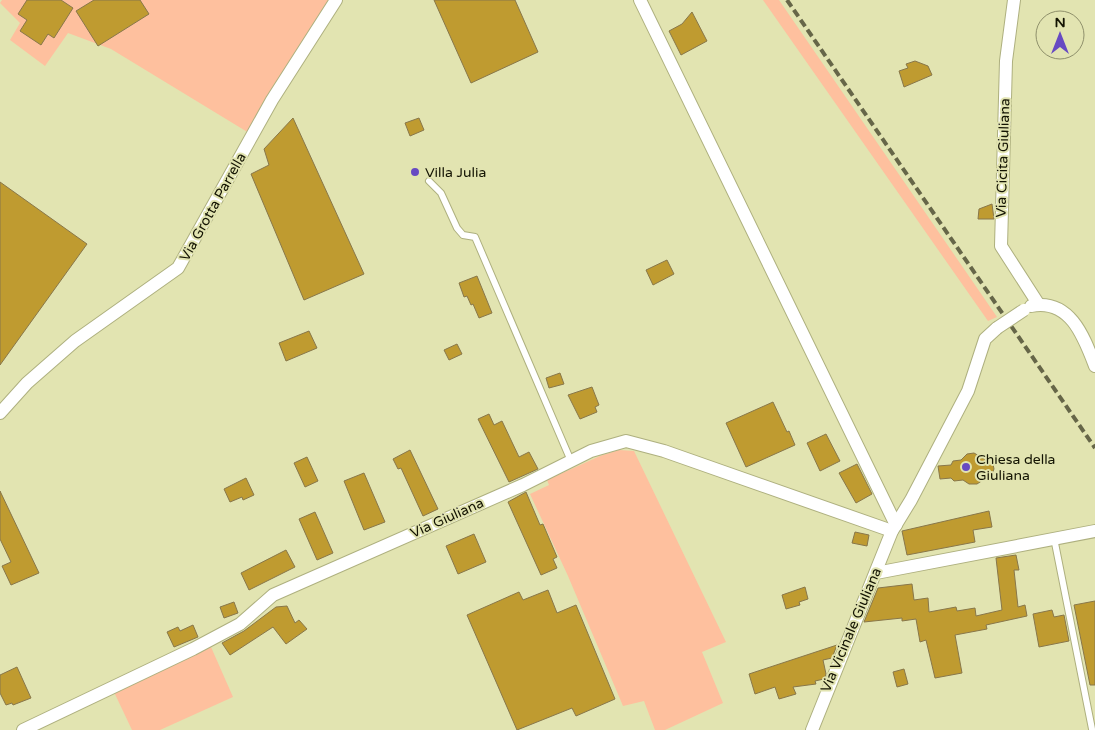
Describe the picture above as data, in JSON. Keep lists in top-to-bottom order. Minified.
{"streets":{"street":["Via Cicita Giuliana","Via Grotta Parrella","Via Giuliana","Via Vicinale Giuliana"]},"crossings":[["Via Cicita Giuliana","Via Vicinale Giuliana"],["Via Giuliana","Via Vicinale Giuliana"]],"places":["Villa Julia","Chiesa della Giuliana"],"north":"top"}
